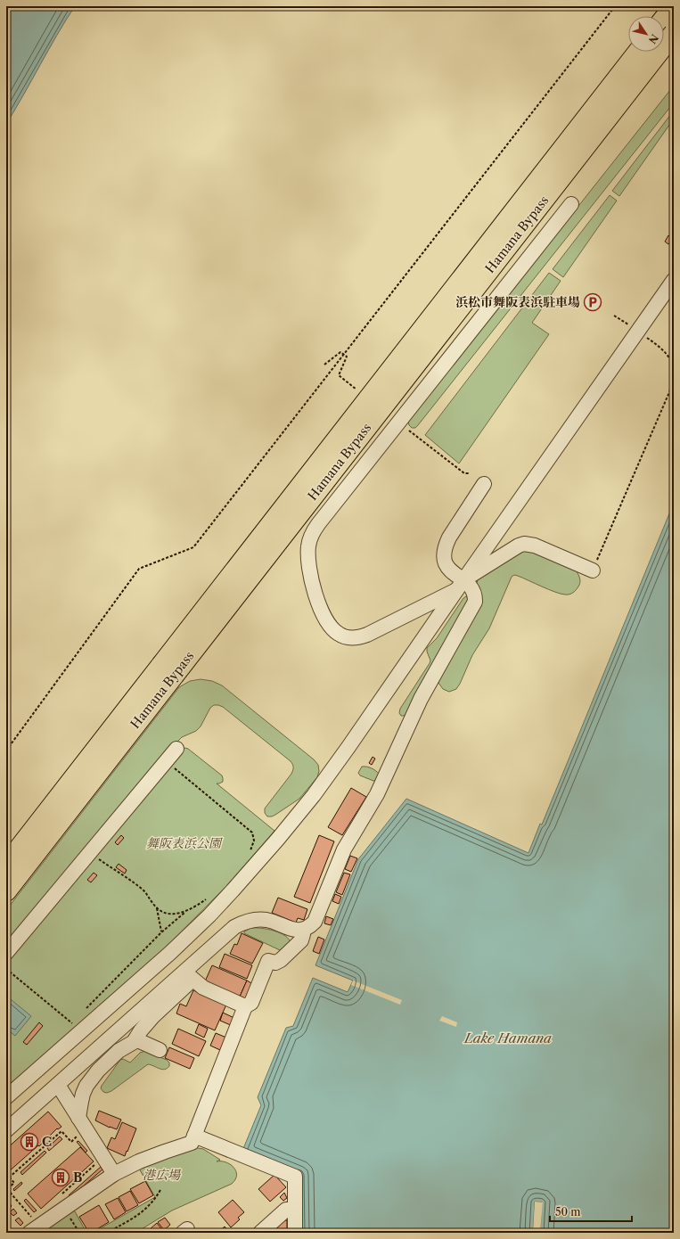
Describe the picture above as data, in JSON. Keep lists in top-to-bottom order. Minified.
{"streets":{"highway":["Hamana Bypass"]},"water":["Lake Hamana"],"parks":["舞阪表浜公園","港広場"],"places":{"parking":["浜松市舞阪表浜駐車場"],"building":["C","B"]},"scale_bar":"50 m","north":"bottom right"}
